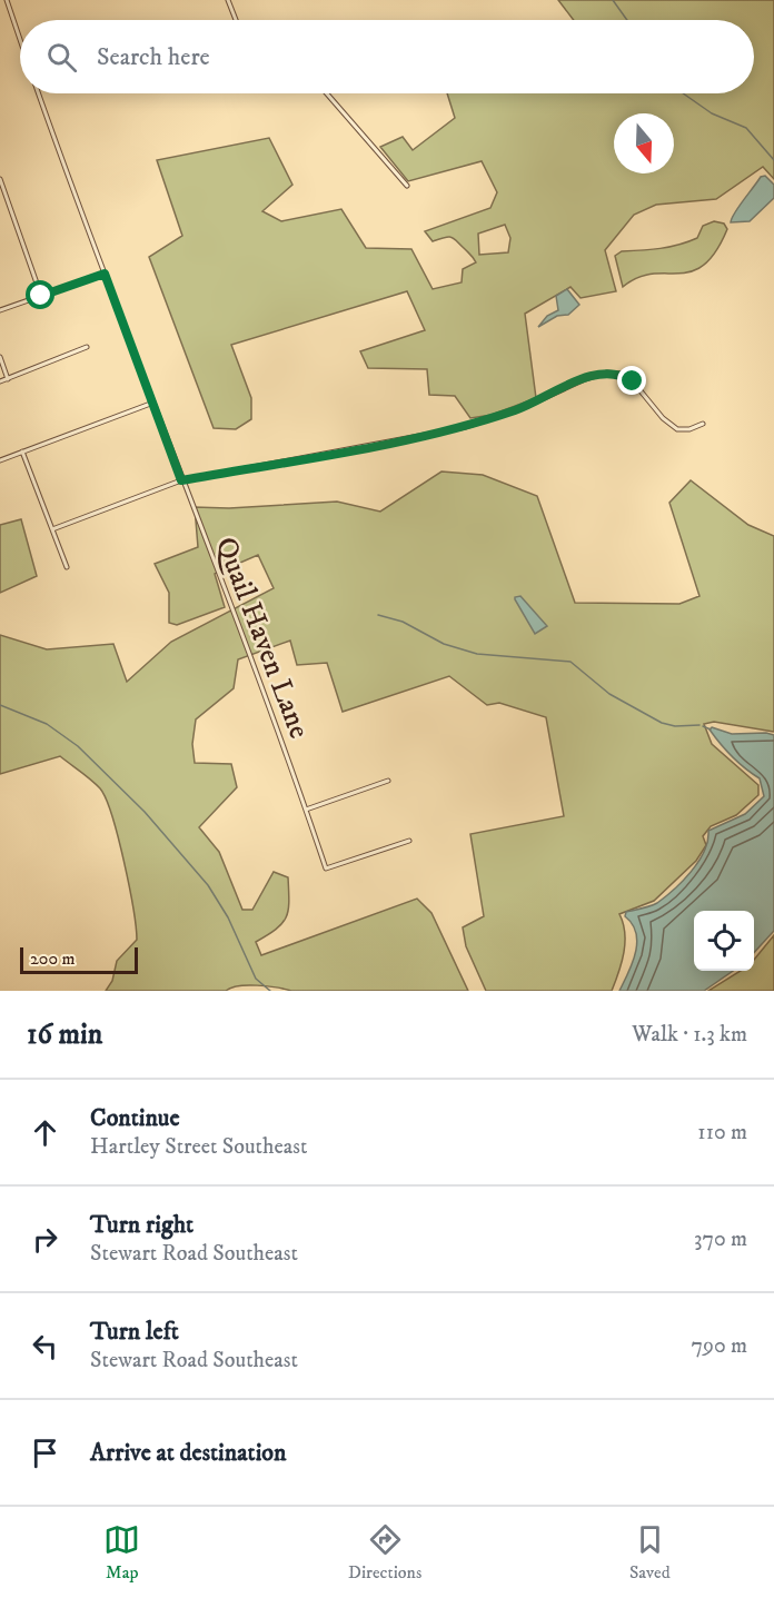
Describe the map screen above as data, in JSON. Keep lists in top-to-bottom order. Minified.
{"streets":{"street":["Quail Haven Lane"]},"scale_bar":"200 m","north":"bottom","page":{"search":"Search here","scale":"200 m","heading":["16 min","Walk · 1.3 km"],"list":[["Continue","Hartley Street Southeast","110 m"],["Turn right","Stewart Road Southeast","370 m"],["Turn left","Stewart Road Southeast","790 m"],"Arrive at destination"],"nav":["Map","Directions","Saved"]}}
